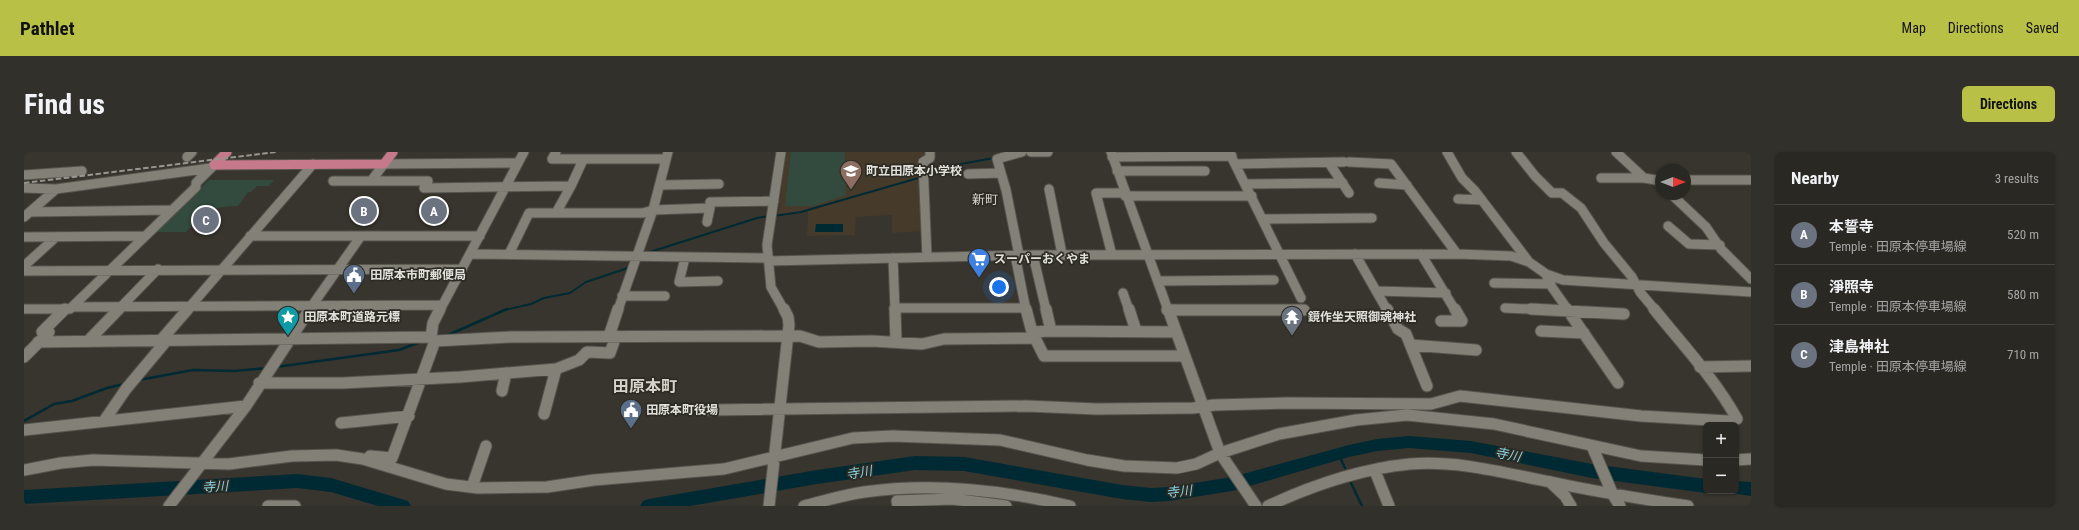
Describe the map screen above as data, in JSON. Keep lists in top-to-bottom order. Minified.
{"districts":["新町","田原本町"],"water":["寺川"],"places":{"school or university":["町立田原本小学校"],"supermarket":["スーパーおくやま"],"public building":["田原本市町郵便局","田原本町役場"],"place":["田原本町道路元標"],"temple":["鏡作坐天照御魂神社"]},"north":"right","page":{"header":"Pathlet","nav":["Map","Directions","Saved"],"buttons":"Directions","title":"Find us","heading":["Nearby","3 results"],"pins":["A","B","C"],"list":[{"mark":"A","name":"本誓寺","note":"Temple · 田原本停車場線","value":"520 m"},{"mark":"B","name":"淨照寺","note":"Temple · 田原本停車場線","value":"580 m"},{"mark":"C","name":"津島神社","note":"Temple · 田原本停車場線","value":"710 m"}],"map_buttons":["+","−"]}}
